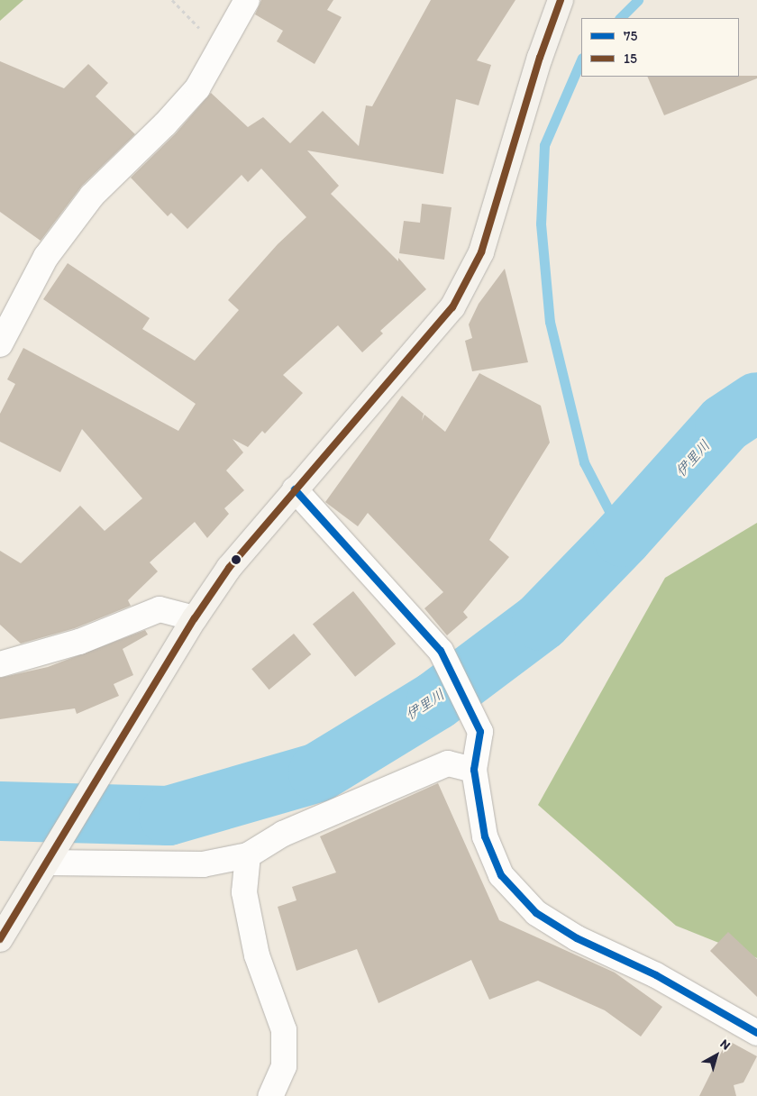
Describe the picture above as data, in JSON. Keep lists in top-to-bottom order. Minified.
{"water":["伊里川"],"lines":["transit line 15","transit line 75"],"legend":["75","15"],"north":"top right"}
